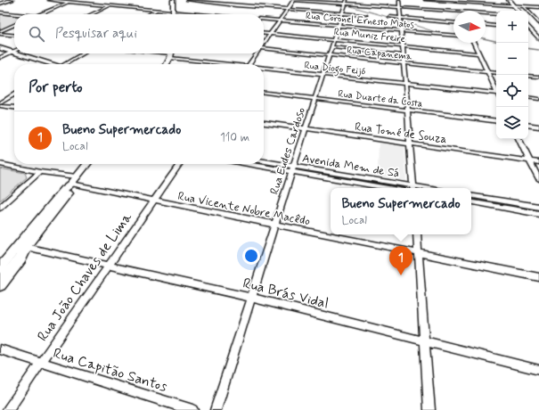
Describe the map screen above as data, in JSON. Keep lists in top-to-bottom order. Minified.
{"streets":{"street":["Rua Coronel Ernesto Matos","Rua Muniz Freire","Rua Capanema","Rua Diogo Feijó","Rua Duarte da Costa","Rua Tomé de Souza","Rua Eudes Cardoso","Avenida Mem de Sá","Rua Vicente Nobre Macêdo","Rua João Chaves de Lima","Rua Brás Vidal","Rua Capitão Santos"]},"crossings":[["Rua Coronel Ernesto Matos","Rua Eudes Cardoso"],["Rua Muniz Freire","Rua Eudes Cardoso"],["Rua Capanema","Rua Eudes Cardoso"],["Rua Diogo Feijó","Rua Eudes Cardoso"],["Rua Duarte da Costa","Rua Eudes Cardoso"],["Rua Tomé de Souza","Rua Eudes Cardoso"],["Rua Eudes Cardoso","Avenida Mem de Sá"],["Rua Eudes Cardoso","Rua Vicente Nobre Macêdo"],["Rua Eudes Cardoso","Rua Brás Vidal"],["Rua Vicente Nobre Macêdo","Rua João Chaves de Lima"],["Rua João Chaves de Lima","Rua Brás Vidal"],["Rua João Chaves de Lima","Rua Capitão Santos"]],"north":"right","page":{"map_buttons":["+","−"],"search":"Pesquisar aqui","heading":"Por perto","list":[{"mark":"1","name":"Bueno Supermercado","note":"Local","value":"110 m"}],"popup":["Bueno Supermercado","Local"],"pins":"1"}}
